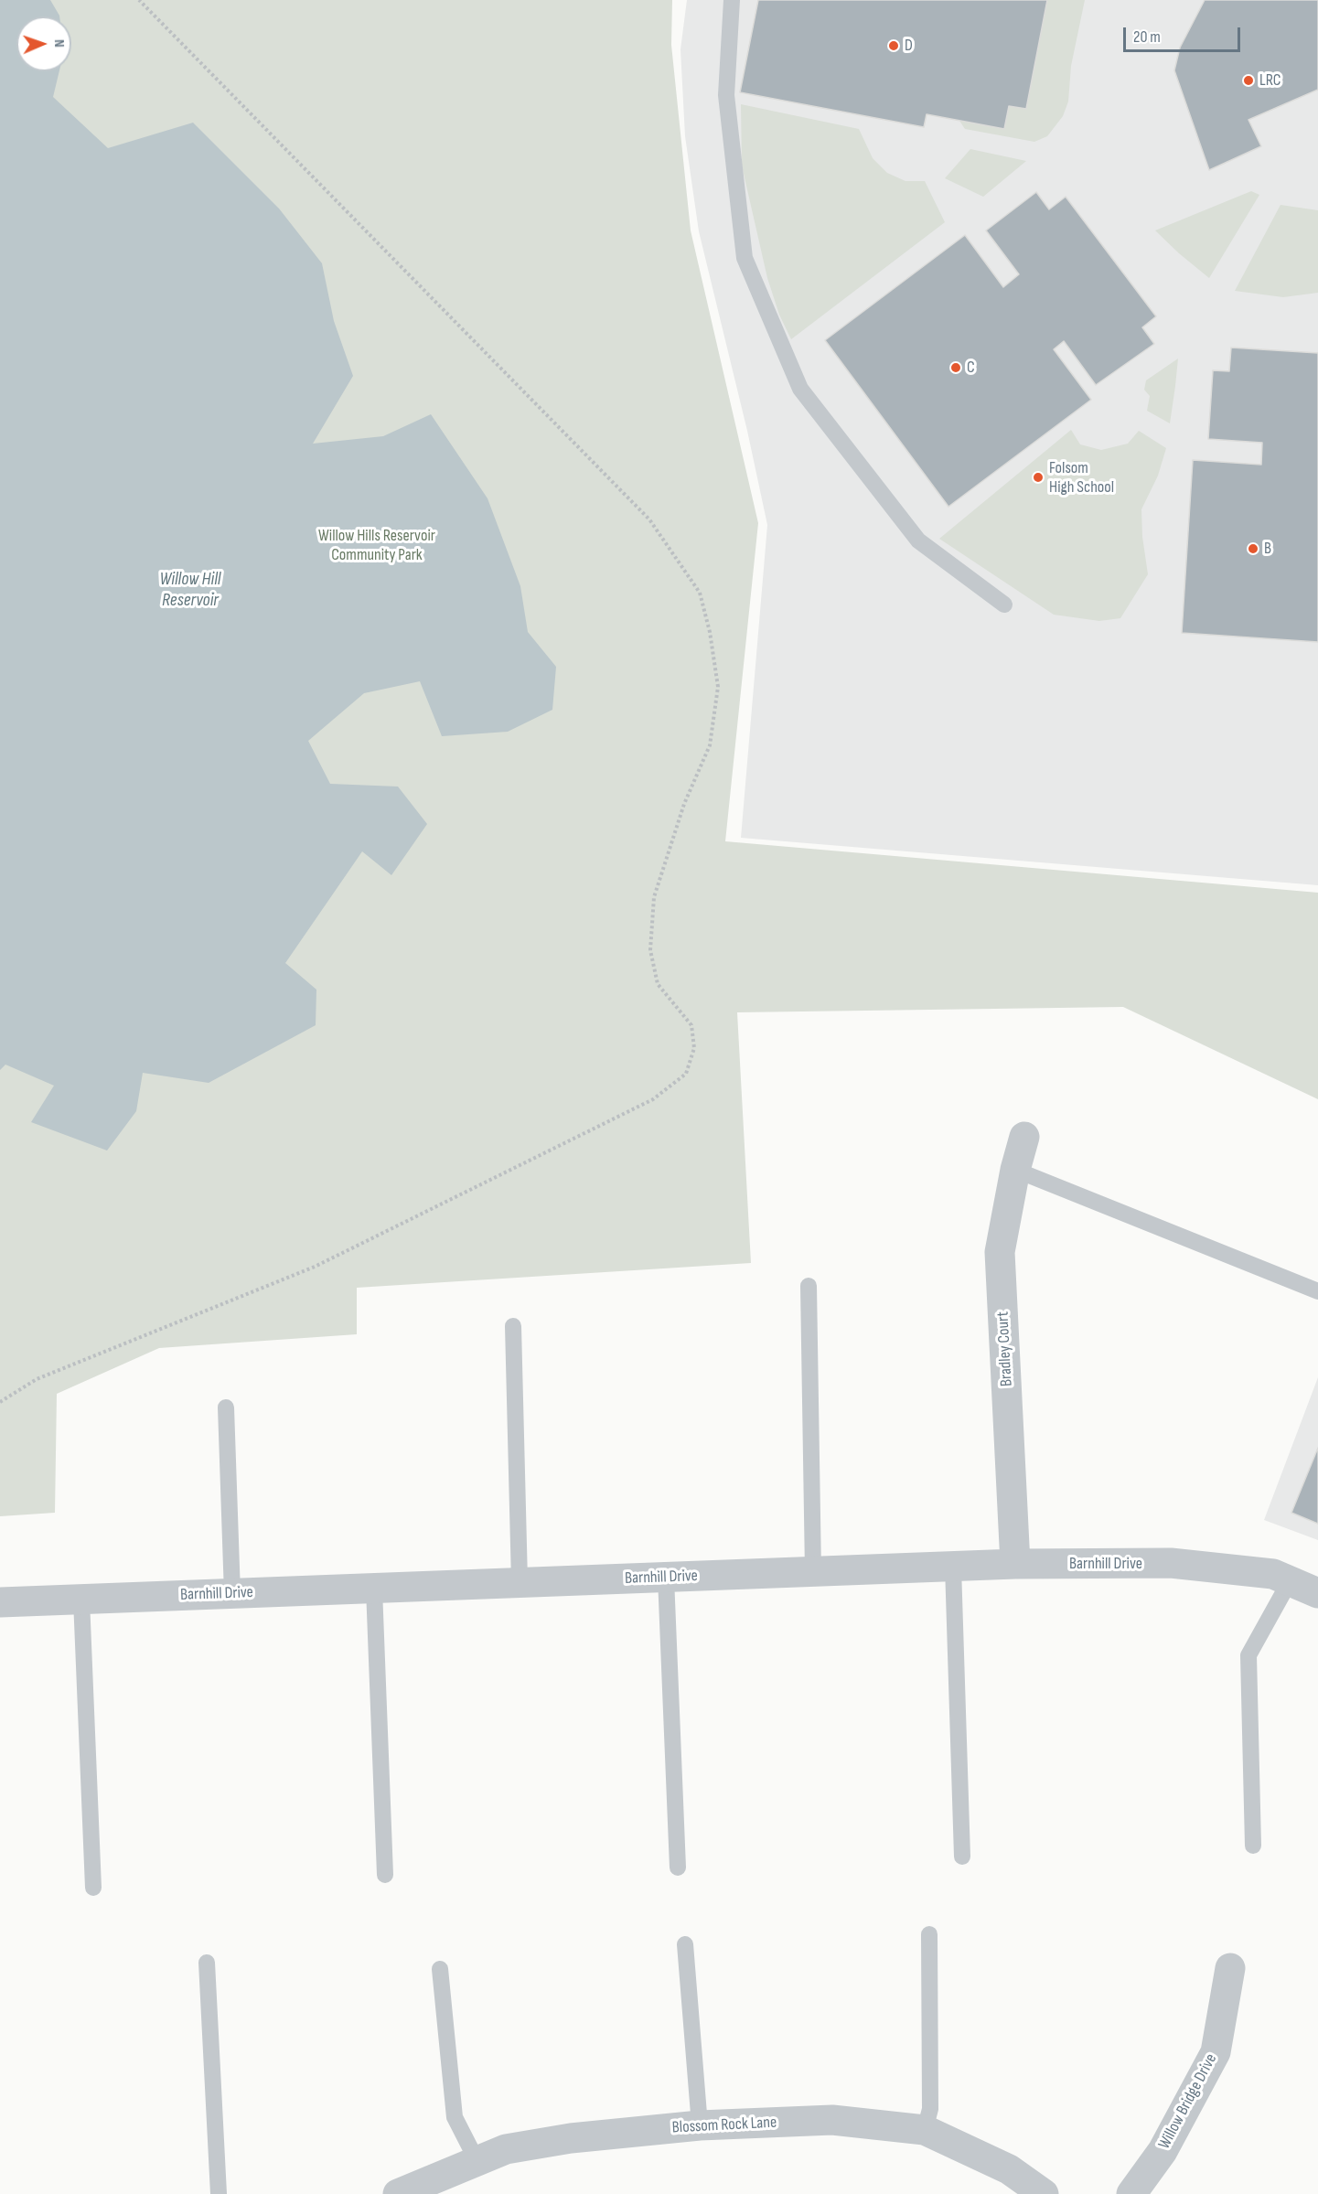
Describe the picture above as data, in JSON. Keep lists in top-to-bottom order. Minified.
{"streets":{"street":["Bradley Court","Barnhill Drive","Willow Bridge Drive","Blossom Rock Lane"]},"crossings":[["Bradley Court","Barnhill Drive"]],"water":["Willow Hill Reservoir"],"parks":["Willow Hills Reservoir Community Park"],"places":["D","LRC","C","Folsom High School","B"],"scale_bar":"20 m","north":"right"}
